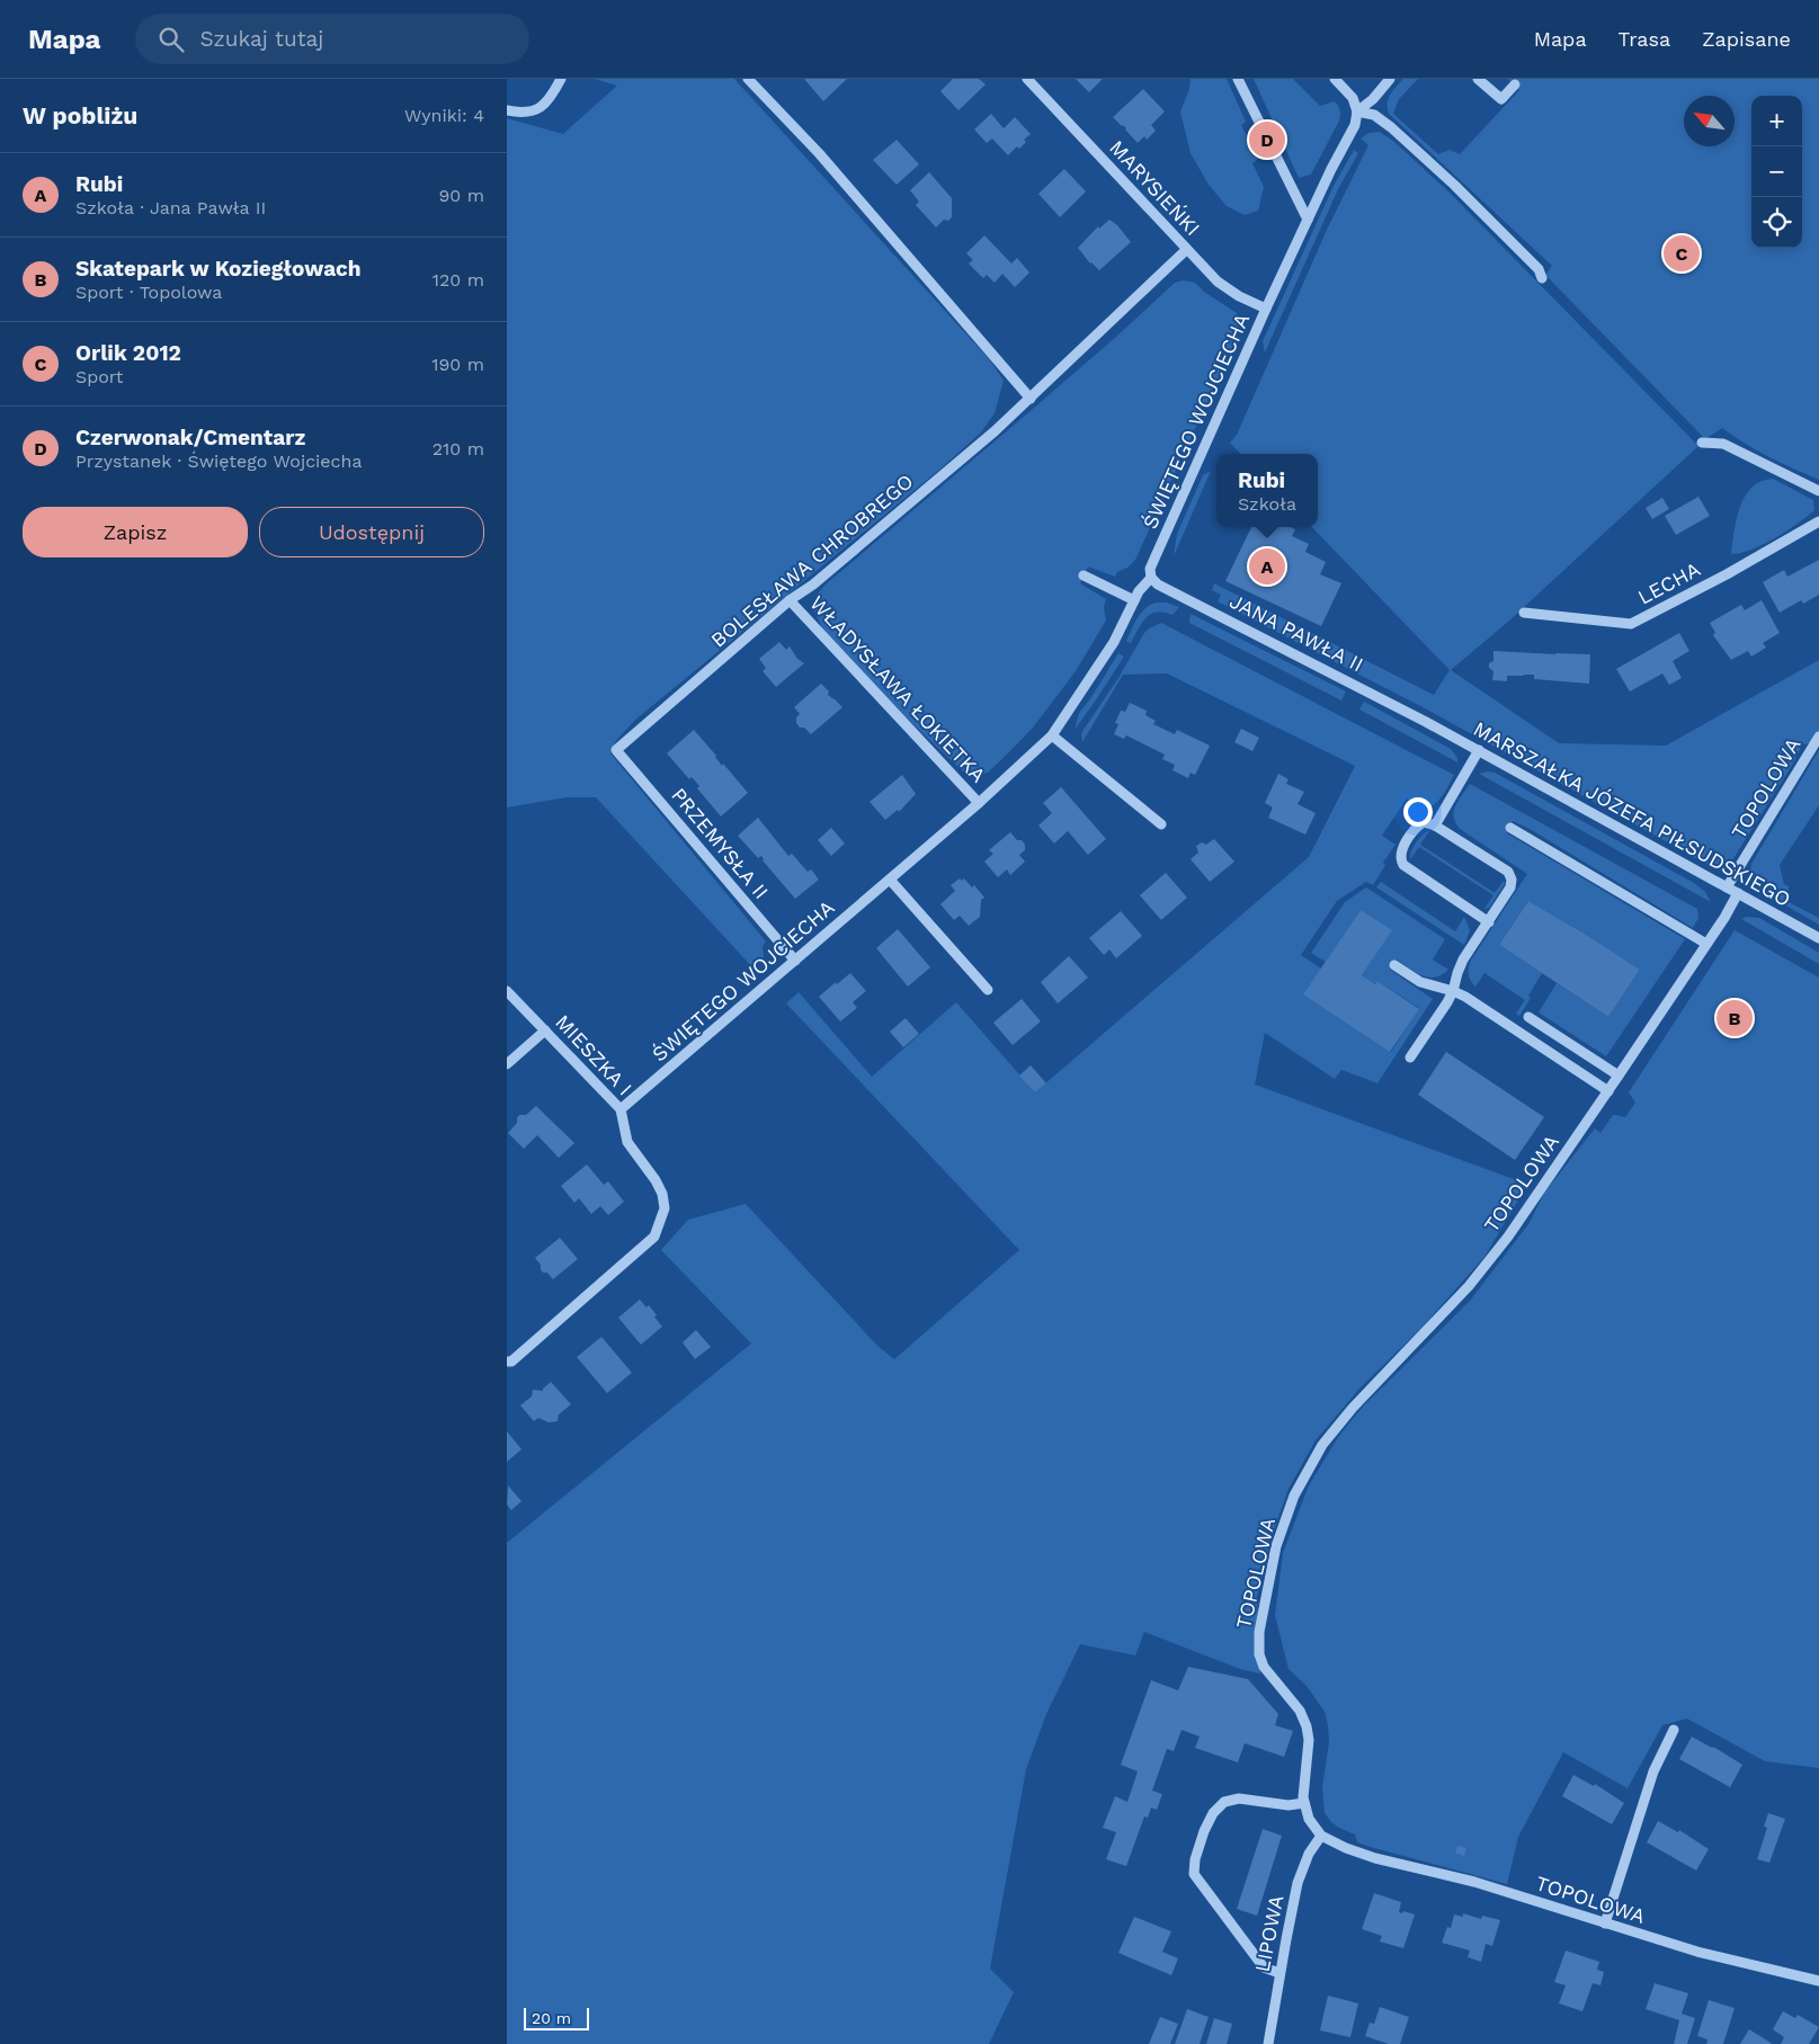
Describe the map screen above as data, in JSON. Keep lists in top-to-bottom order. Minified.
{"streets":{"street":["MARYSIEŃKI","ŚWIĘTEGO WOJCIECHA","BOLESŁAWA CHROBREGO","LECHA","JANA PAWŁA II","WŁADYSŁAWA ŁOKIETKA","TOPOLOWA","MARSZAŁKA JÓZEFA PIŁSUDSKIEGO","PRZEMYSŁA II","MIESZKA I","LIPOWA"]},"crossings":[["MARYSIEŃKI","ŚWIĘTEGO WOJCIECHA"],["MARYSIEŃKI","BOLESŁAWA CHROBREGO"],["ŚWIĘTEGO WOJCIECHA","JANA PAWŁA II"],["ŚWIĘTEGO WOJCIECHA","WŁADYSŁAWA ŁOKIETKA"],["ŚWIĘTEGO WOJCIECHA","PRZEMYSŁA II"],["ŚWIĘTEGO WOJCIECHA","MIESZKA I"],["BOLESŁAWA CHROBREGO","WŁADYSŁAWA ŁOKIETKA"],["BOLESŁAWA CHROBREGO","PRZEMYSŁA II"],["JANA PAWŁA II","MARSZAŁKA JÓZEFA PIŁSUDSKIEGO"],["TOPOLOWA","MARSZAŁKA JÓZEFA PIŁSUDSKIEGO"],["TOPOLOWA","LIPOWA"]],"scale_bar":"20 m","north":"top left","page":{"header":"Mapa","search":"Szukaj tutaj","nav":["Mapa","Trasa","Zapisane"],"heading":["W pobliżu","Wyniki: 4"],"map_buttons":["+","−"],"pins":["D","C","A","B"],"list":[{"mark":"A","name":"Rubi","note":"Szkoła · Jana Pawła II","value":"90 m"},{"mark":"B","name":"Skatepark w Koziegłowach","note":"Sport · Topolowa","value":"120 m"},{"mark":"C","name":"Orlik 2012","note":"Sport","value":"190 m"},{"mark":"D","name":"Czerwonak/Cmentarz","note":"Przystanek · Świętego Wojciecha","value":"210 m"}],"popup":["Rubi","Szkoła"],"buttons":["Zapisz","Udostępnij"],"scale":"20 m"}}
